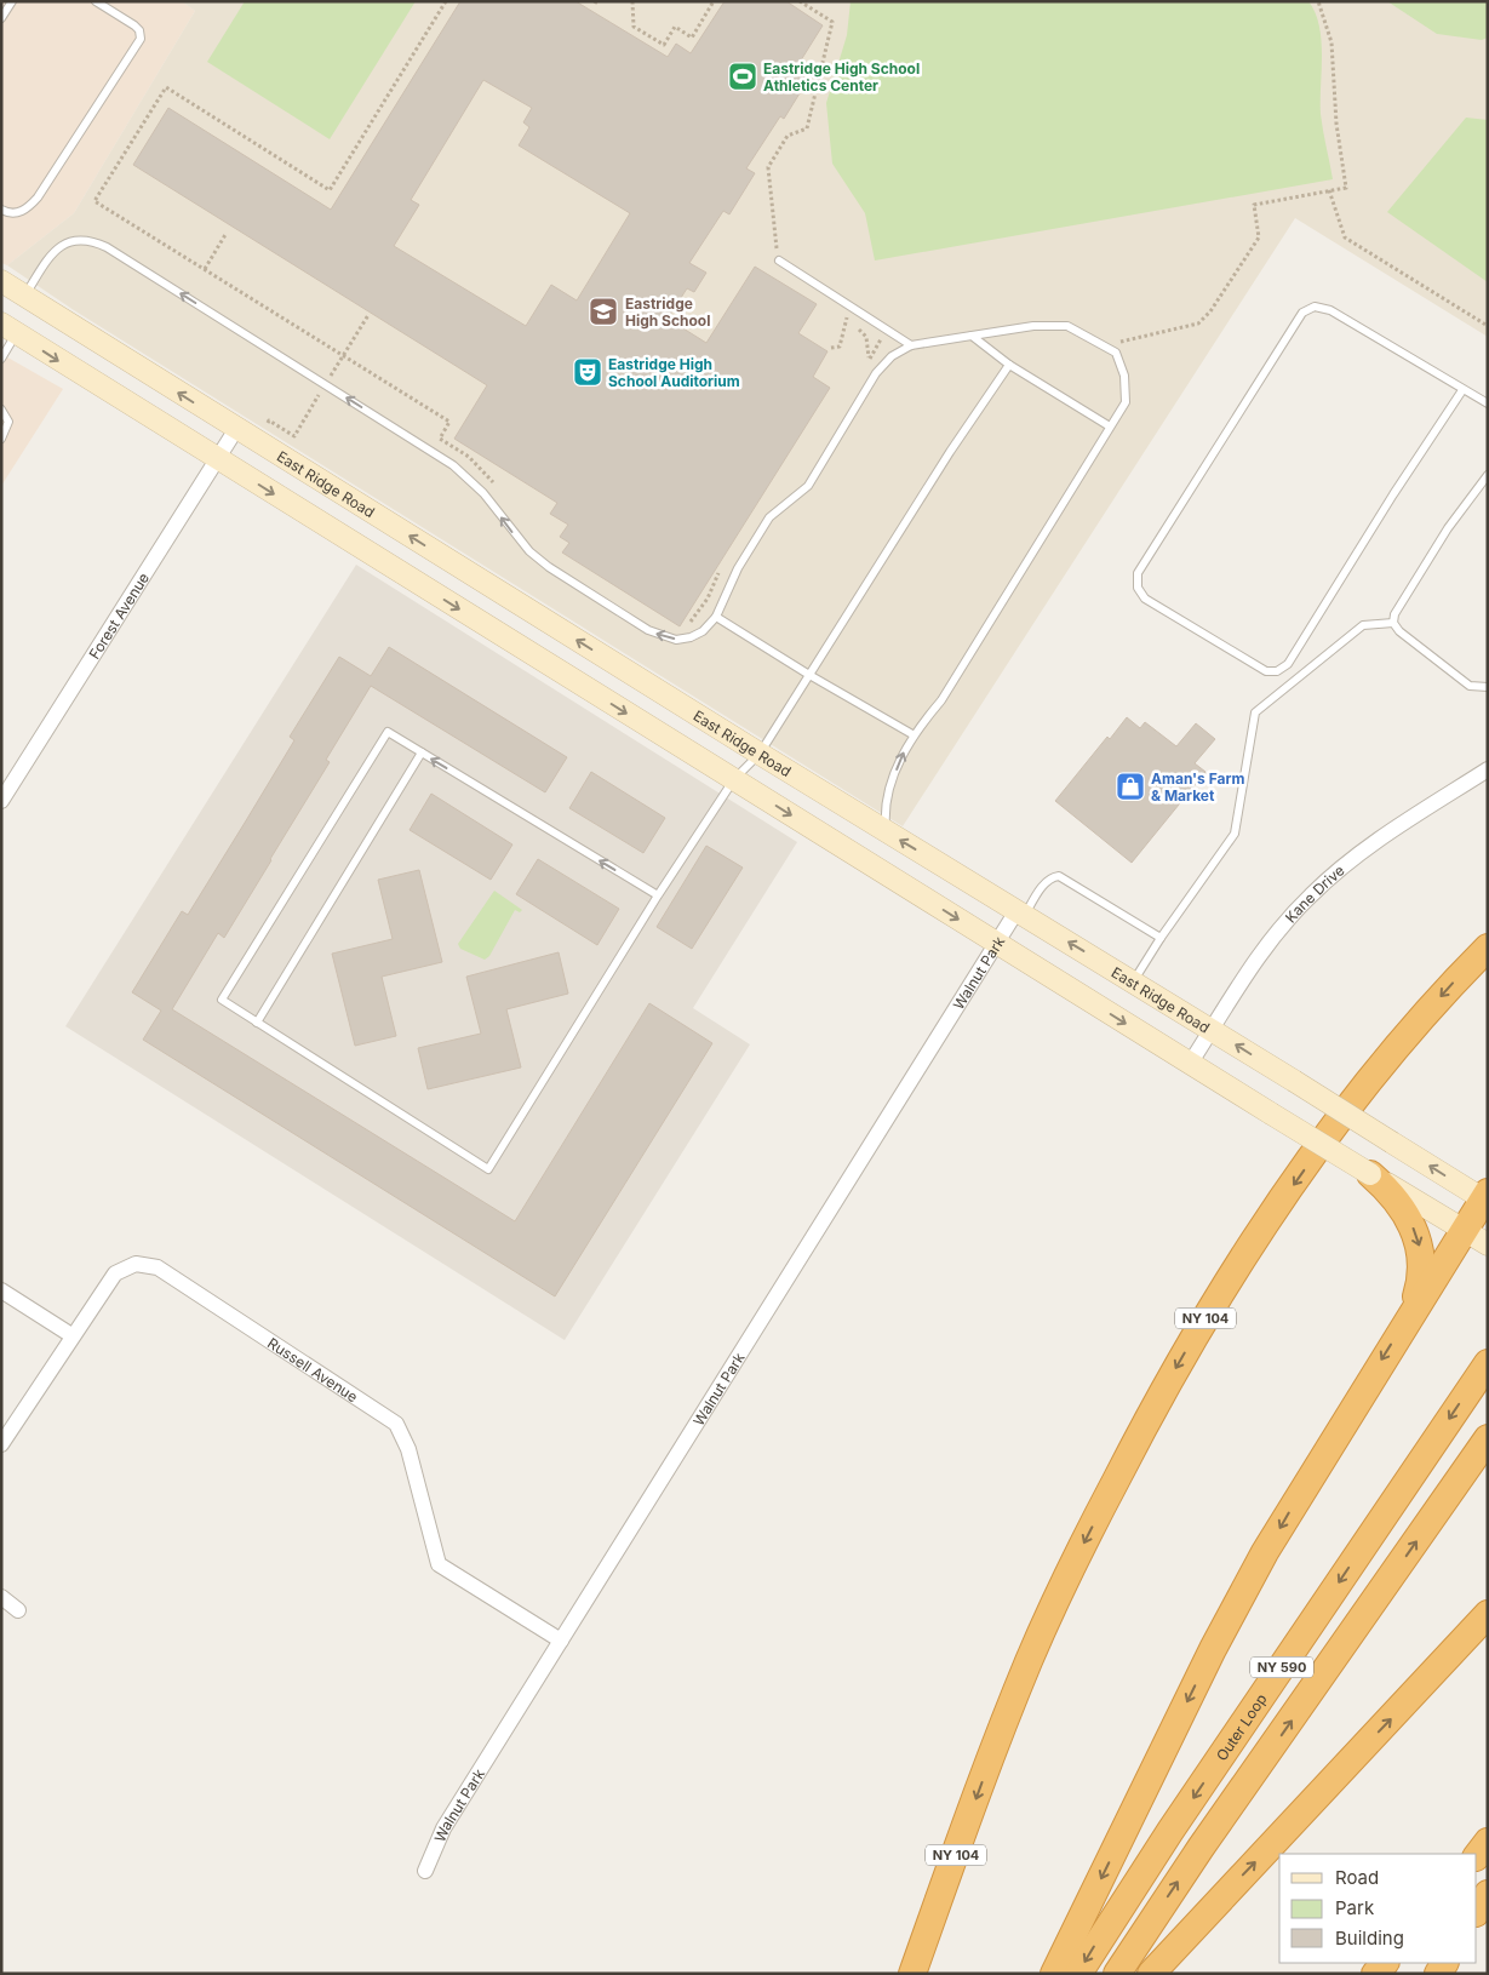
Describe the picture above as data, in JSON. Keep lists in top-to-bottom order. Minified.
{"streets":{"highway":["NY 104","NY 590","Outer Loop"],"main road":["East Ridge Road"],"street":["Forest Avenue","Kane Drive","Walnut Park","Russell Avenue"]},"crossings":[["East Ridge Road","Forest Avenue"],["East Ridge Road","Kane Drive"],["East Ridge Road","Walnut Park"],["Walnut Park","Russell Avenue"]],"places":{"sports":["Eastridge High School Athletics Center"],"school or university":["Eastridge High School"],"theatre":["Eastridge High School Auditorium"],"shop":["Aman's Farm & Market"]},"legend":["Road","Park","Building"]}
